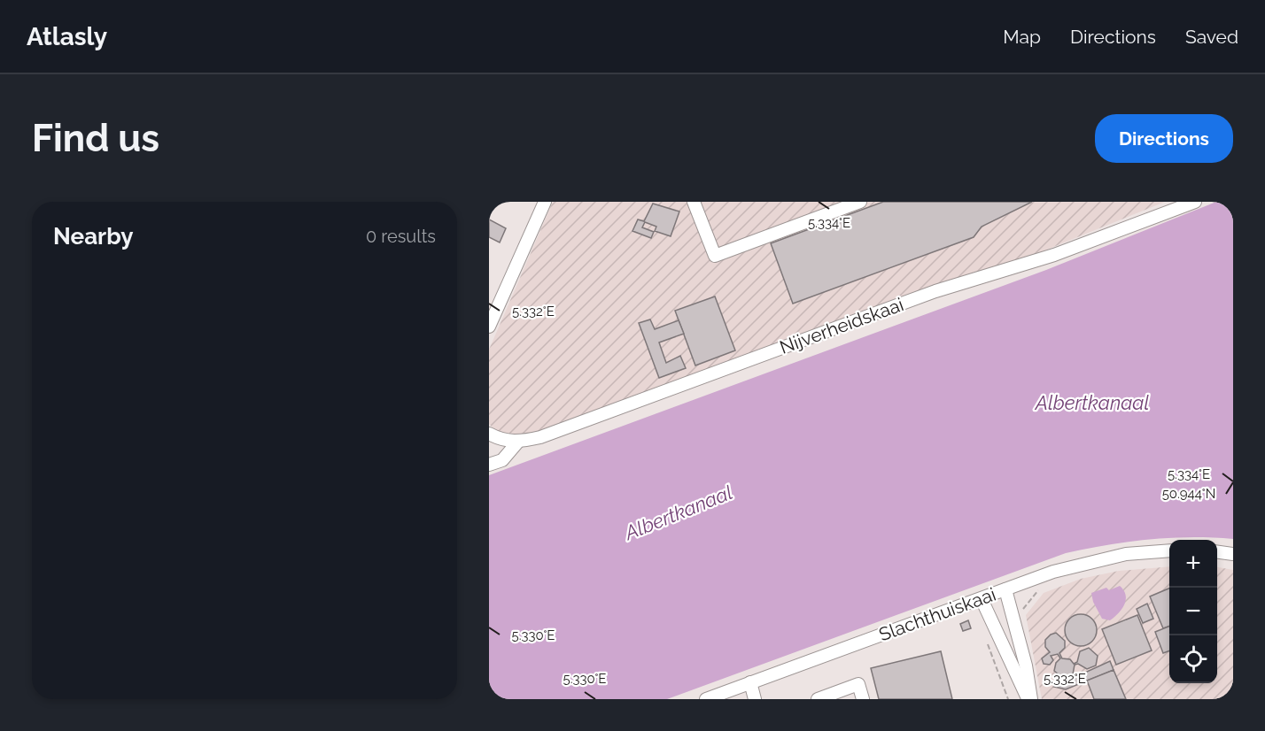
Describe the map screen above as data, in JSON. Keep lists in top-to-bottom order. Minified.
{"streets":{"street":["Nijverheidskaai","Slachthuiskaai"]},"water":["Albertkanaal"],"page":{"header":"Atlasly","nav":["Map","Directions","Saved"],"buttons":"Directions","title":"Find us","heading":["Nearby","0 results"],"map_buttons":["+","−"]},"coordinates":["5.334°E","5.332°E","50.944°N","5.330°E"]}
